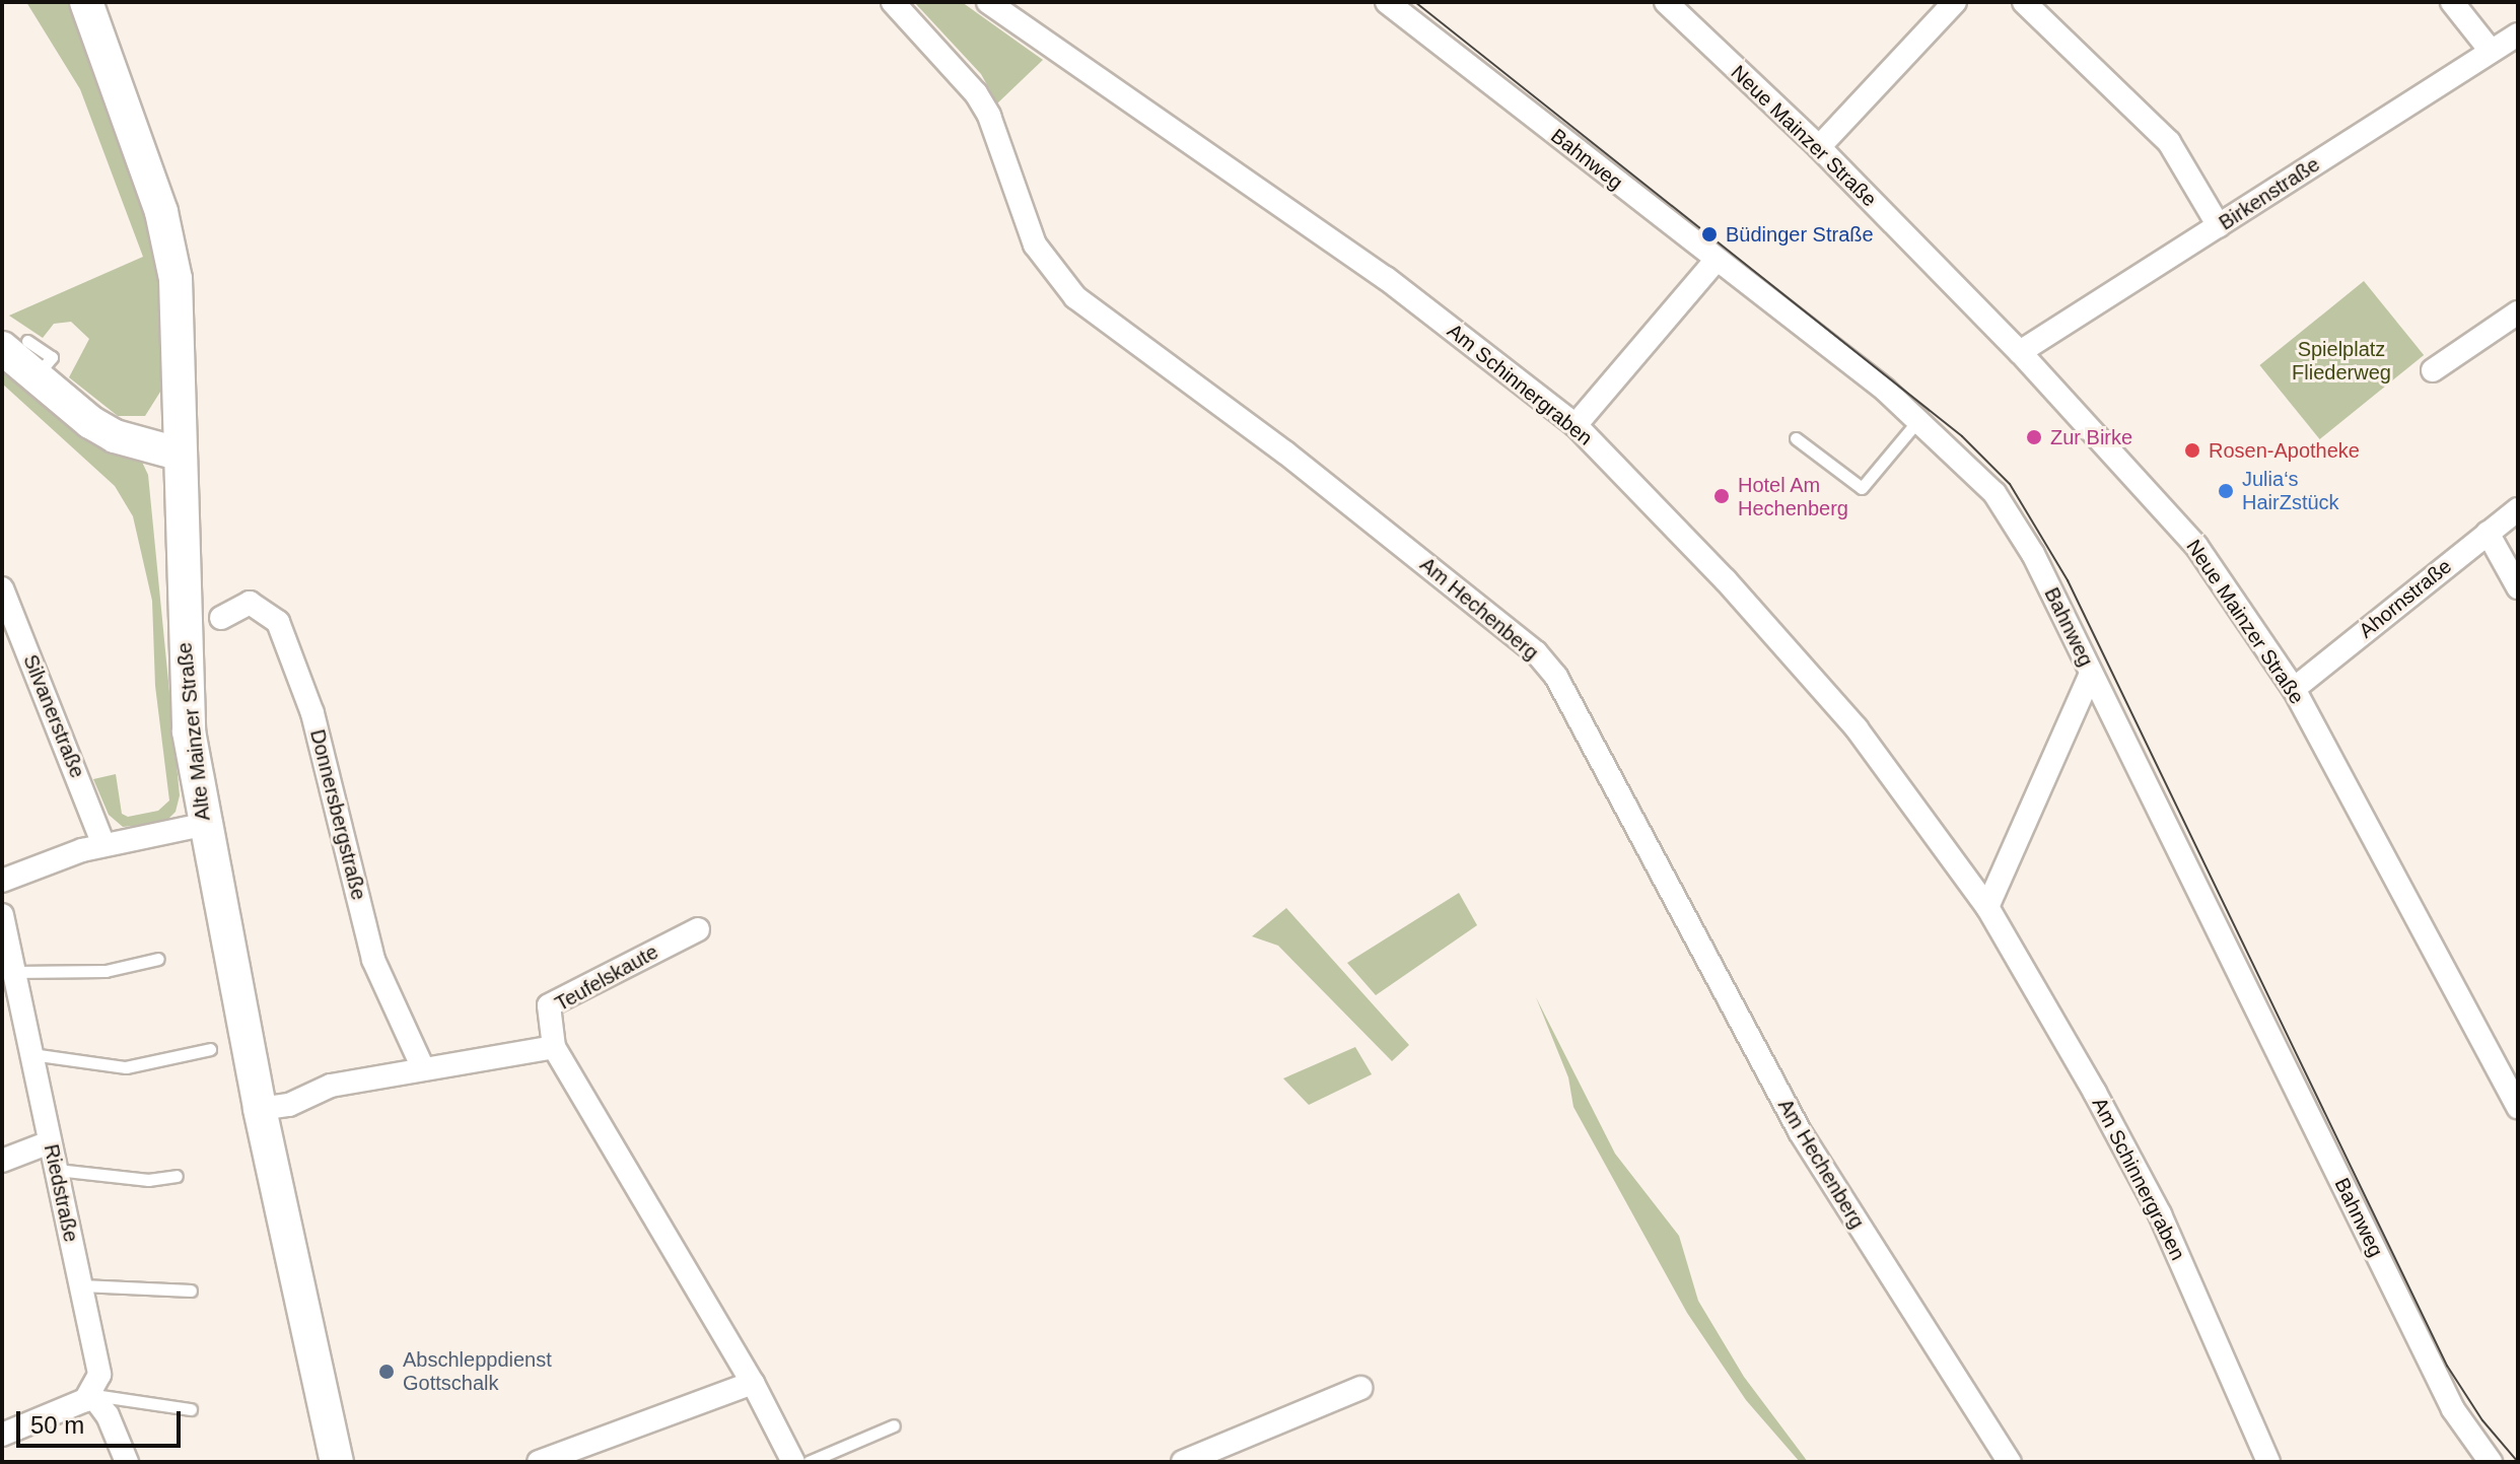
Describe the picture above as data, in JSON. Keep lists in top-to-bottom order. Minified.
{"streets":{"street":["Neue Mainzer Straße","Bahnweg","Birkenstraße","Am Schinnergraben","Ahornstraße","Am Hechenberg","Silvanerstraße","Alte Mainzer Straße","Donnersbergstraße","Teufelskaute","Riedstraße"]},"crossings":[["Neue Mainzer Straße","Birkenstraße"],["Neue Mainzer Straße","Ahornstraße"]],"parks":["Spielplatz Fliederweg"],"places":["Büdinger Straße","Zur Birke","Rosen-Apotheke","Julia‘s HairZstück","Hotel Am Hechenberg","Abschleppdienst Gottschalk"],"scale_bar":"50 m"}
